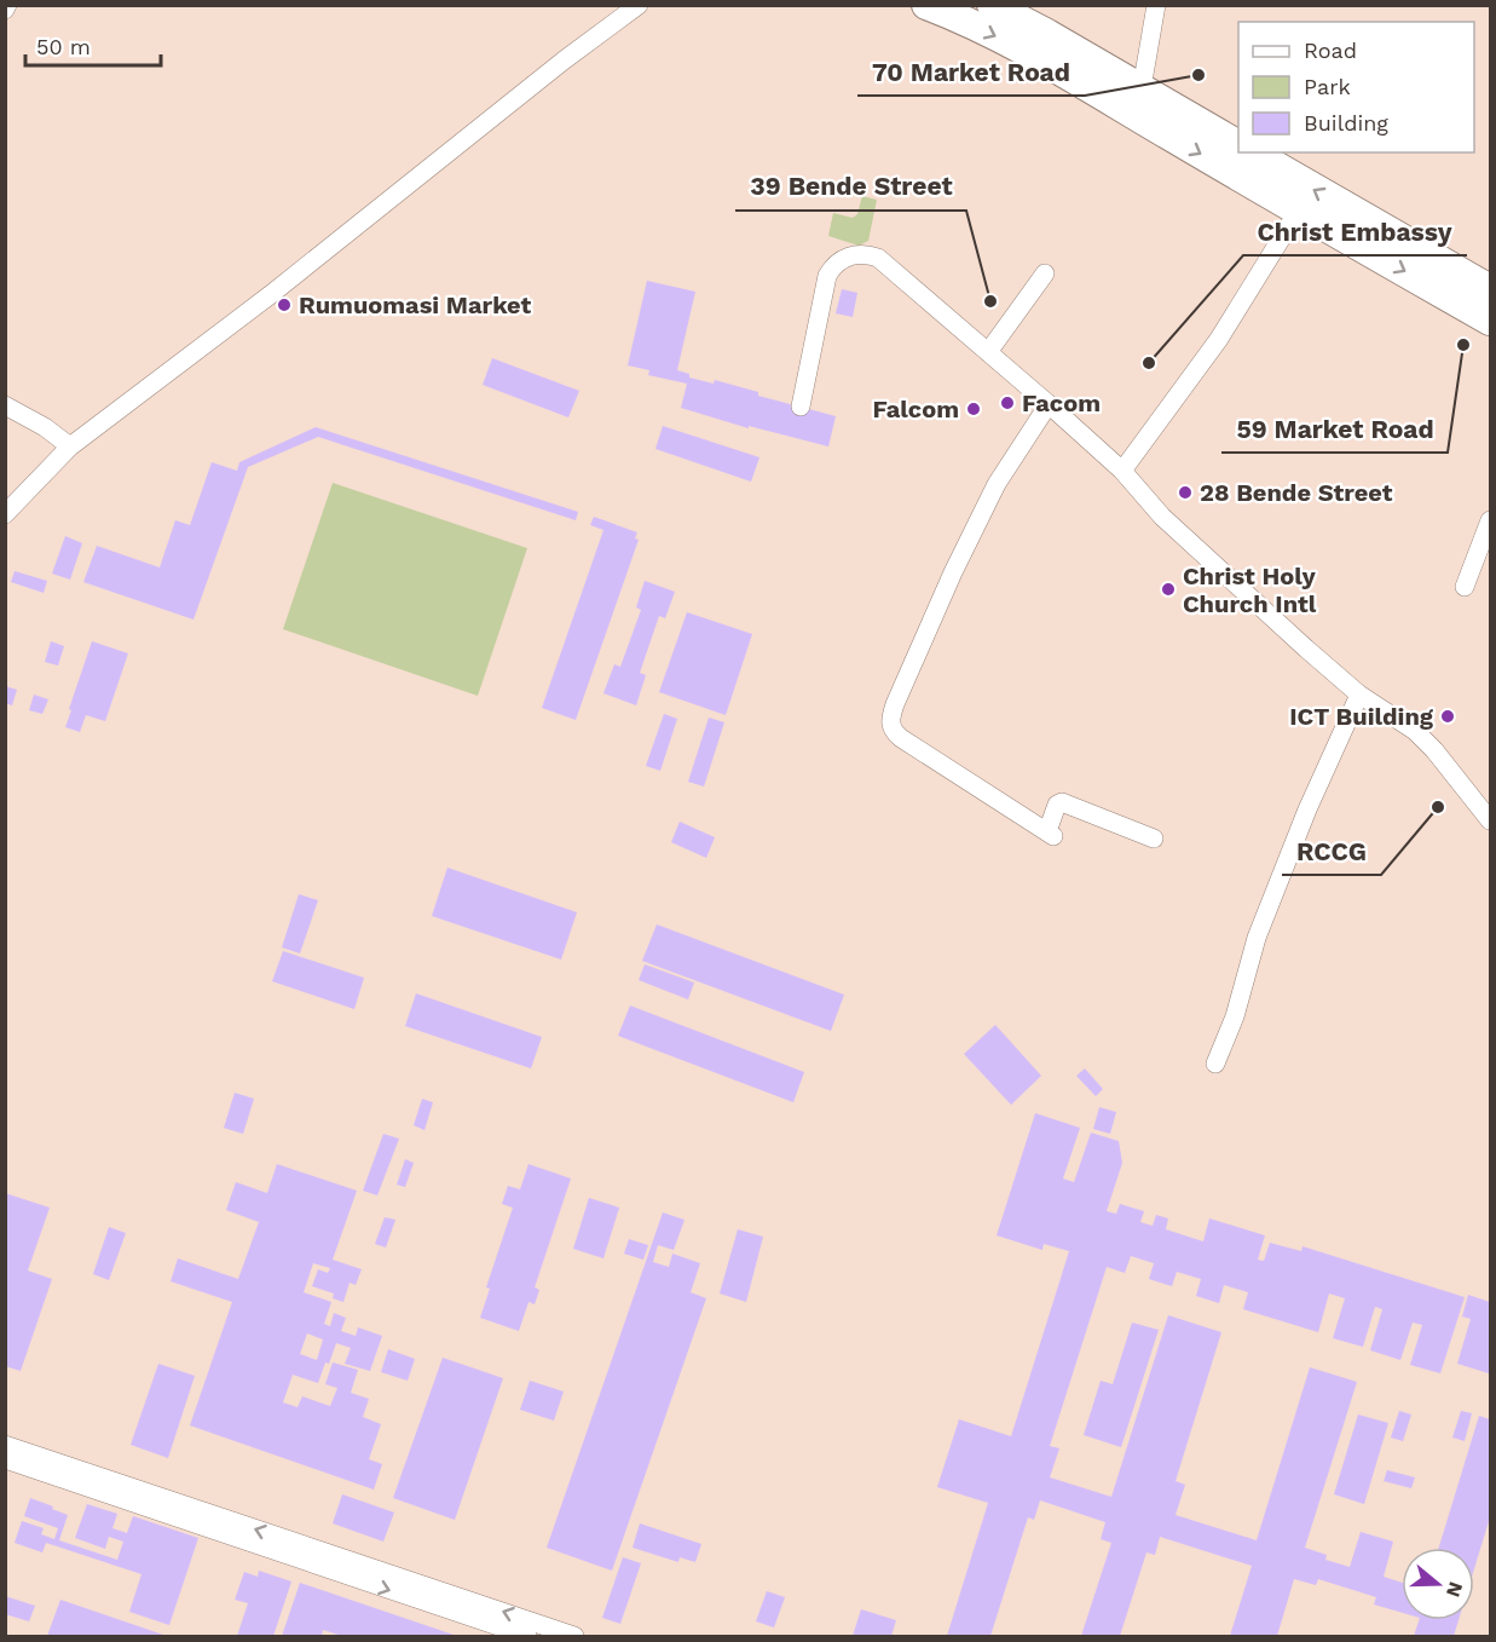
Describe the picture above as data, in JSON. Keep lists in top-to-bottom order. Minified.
{"places":["70 Market Road","39 Bende Street","Rumuomasi Market","59 Market Road","Christ Embassy","Facom","Falcom","28 Bende Street","Christ Holy Church Intl","ICT Building","RCCG"],"legend":["Road","Park","Building"],"scale_bar":"50 m","north":"right"}
